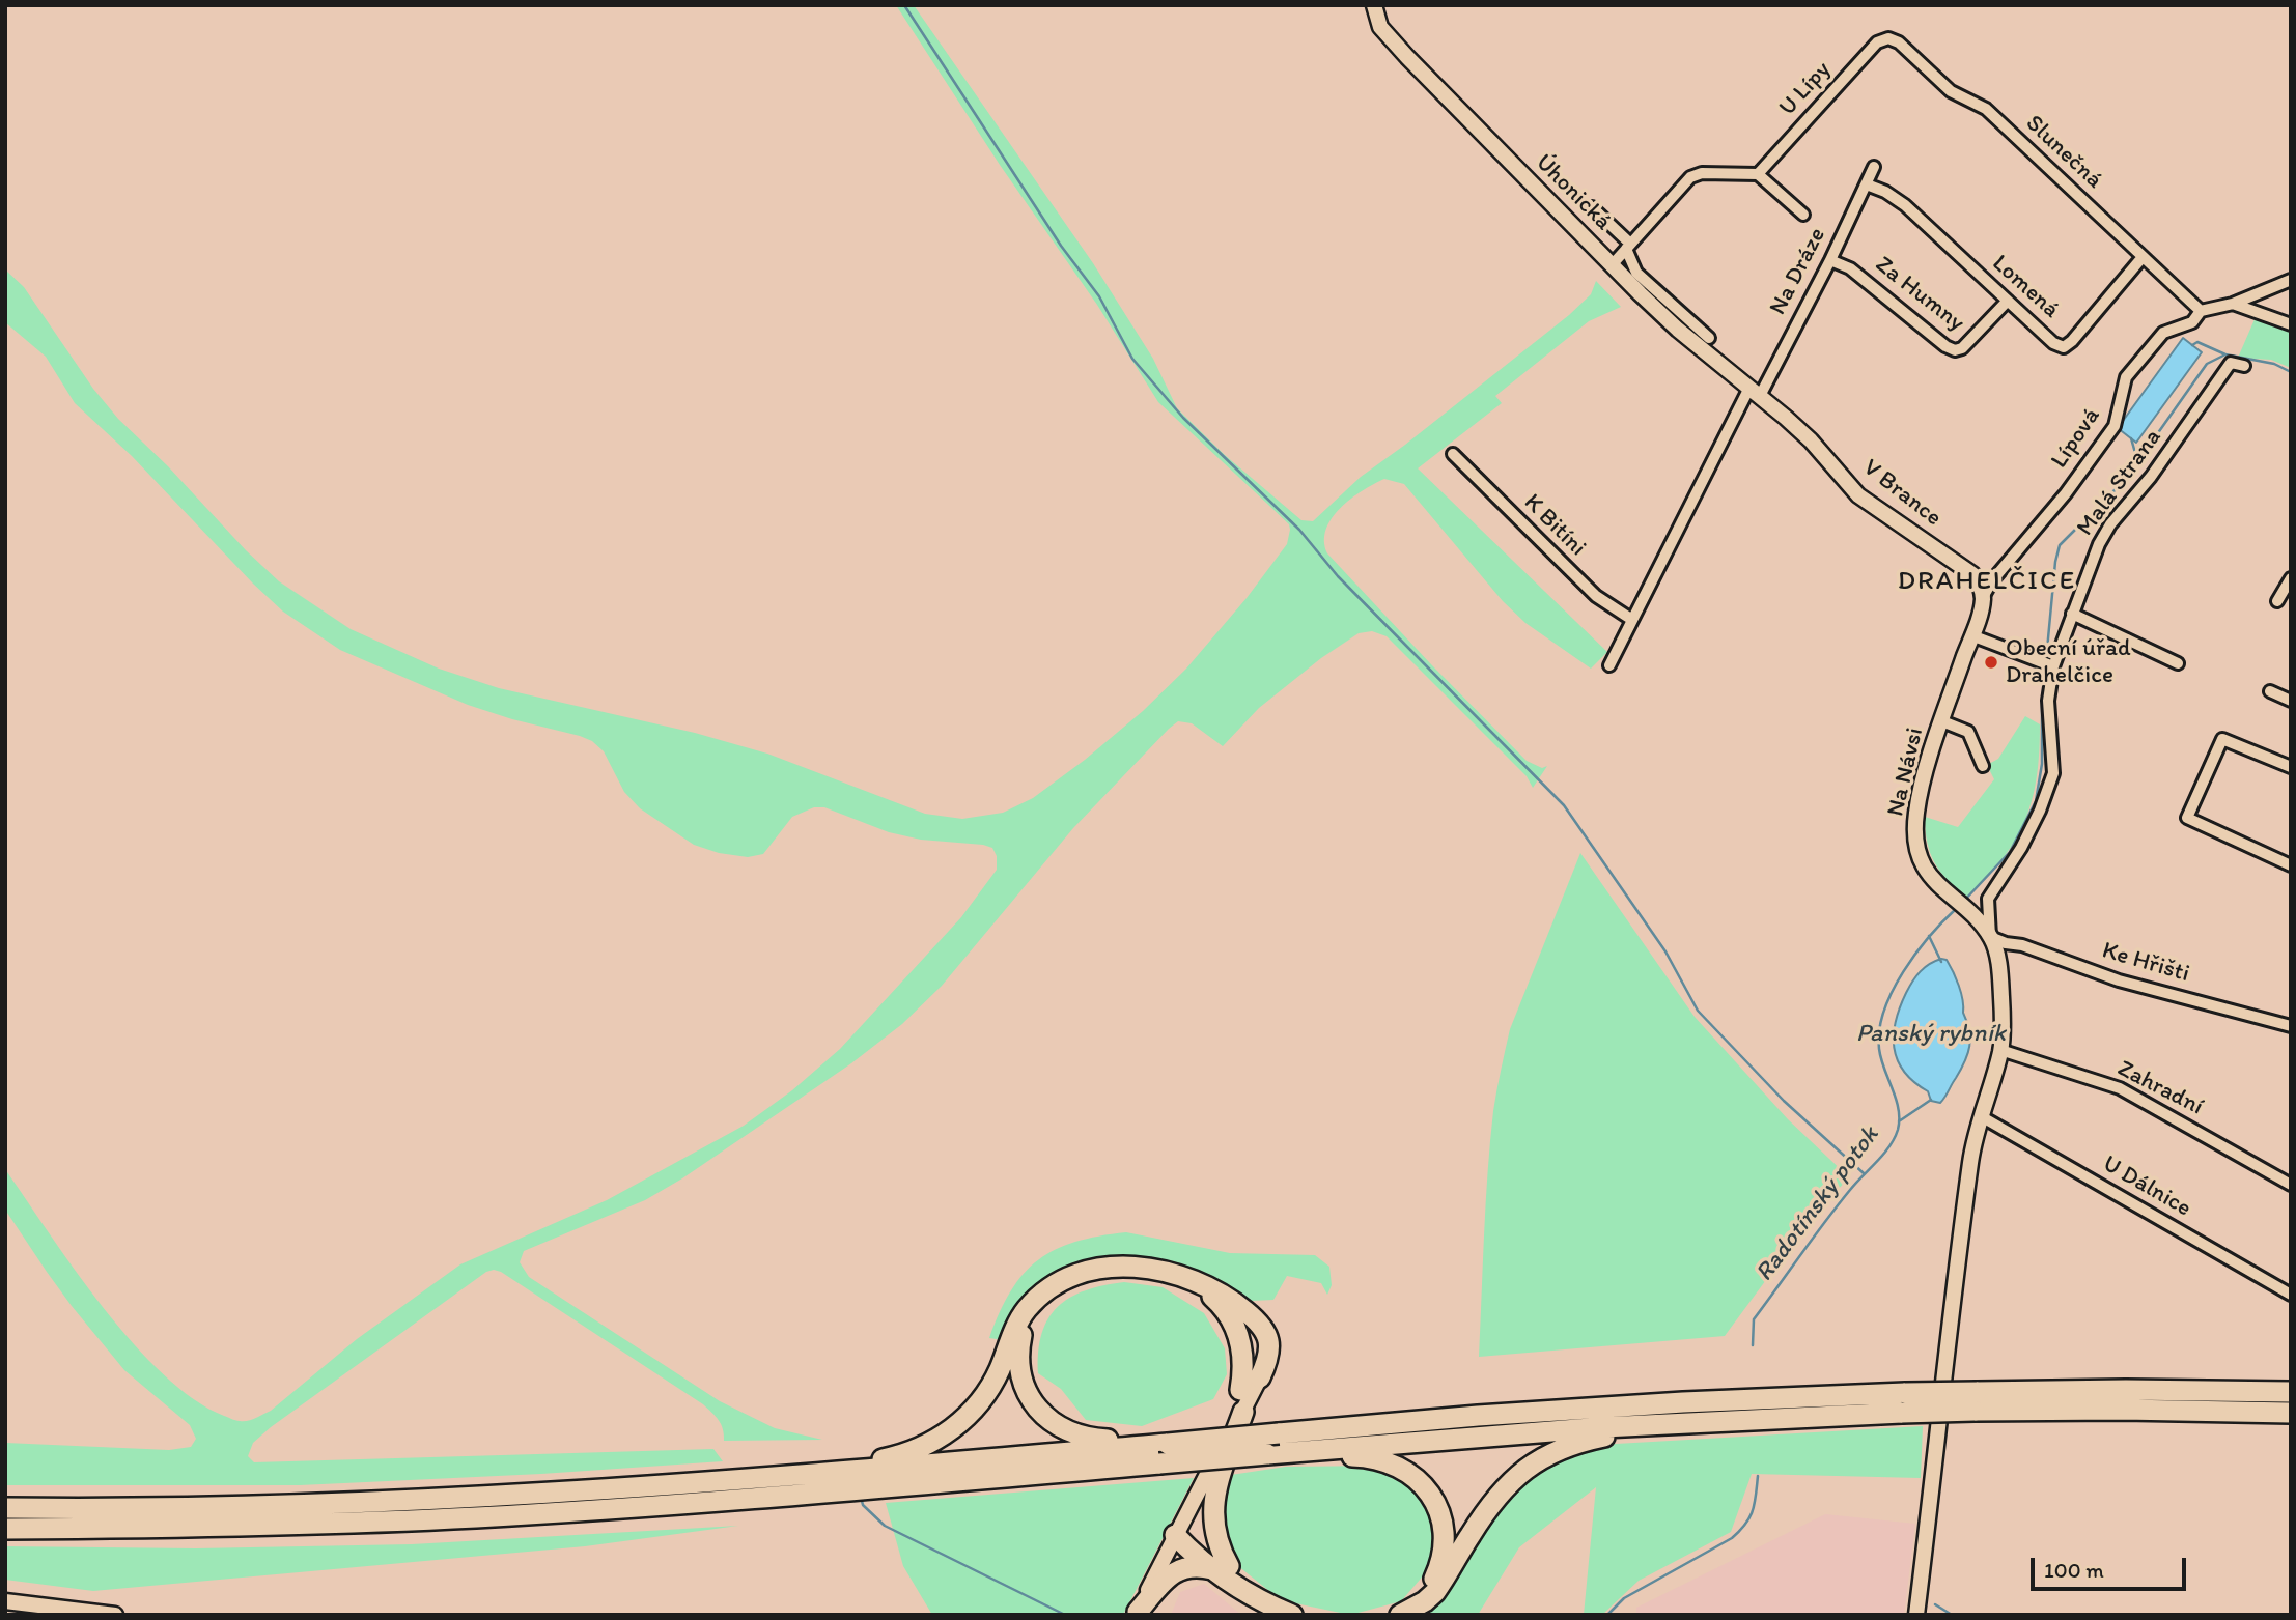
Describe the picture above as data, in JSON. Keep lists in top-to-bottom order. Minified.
{"streets":{"main road":["Úhonická","V Brance","Na Návsi"],"street":["U Lípy","Slunečná","Na Dráze","Lomená","Za Humny","Lípová","Malá Strana","K Bitíni","Ke Hřišti","Zahradní","U Dálnice"]},"crossings":[["U Lípy","Slunečná"],["Slunečná","Lomená"],["Slunečná","Lípová"],["Úhonická","Na Dráze"],["Úhonická","V Brance"],["Na Dráze","Lomená"],["Na Dráze","Za Humny"],["Na Dráze","V Brance"],["Na Dráze","K Bitíni"],["Lomená","Za Humny"],["Lípová","V Brance"],["Lípová","Na Návsi"],["Malá Strana","Na Návsi"],["Malá Strana","Ke Hřišti"],["V Brance","Na Návsi"],["Na Návsi","Ke Hřišti"]],"districts":["DRAHELČICE"],"water":["Panský rybník","Radotínský potok"],"places":["Obecní úřad Drahelčice"],"scale_bar":"100 m"}
